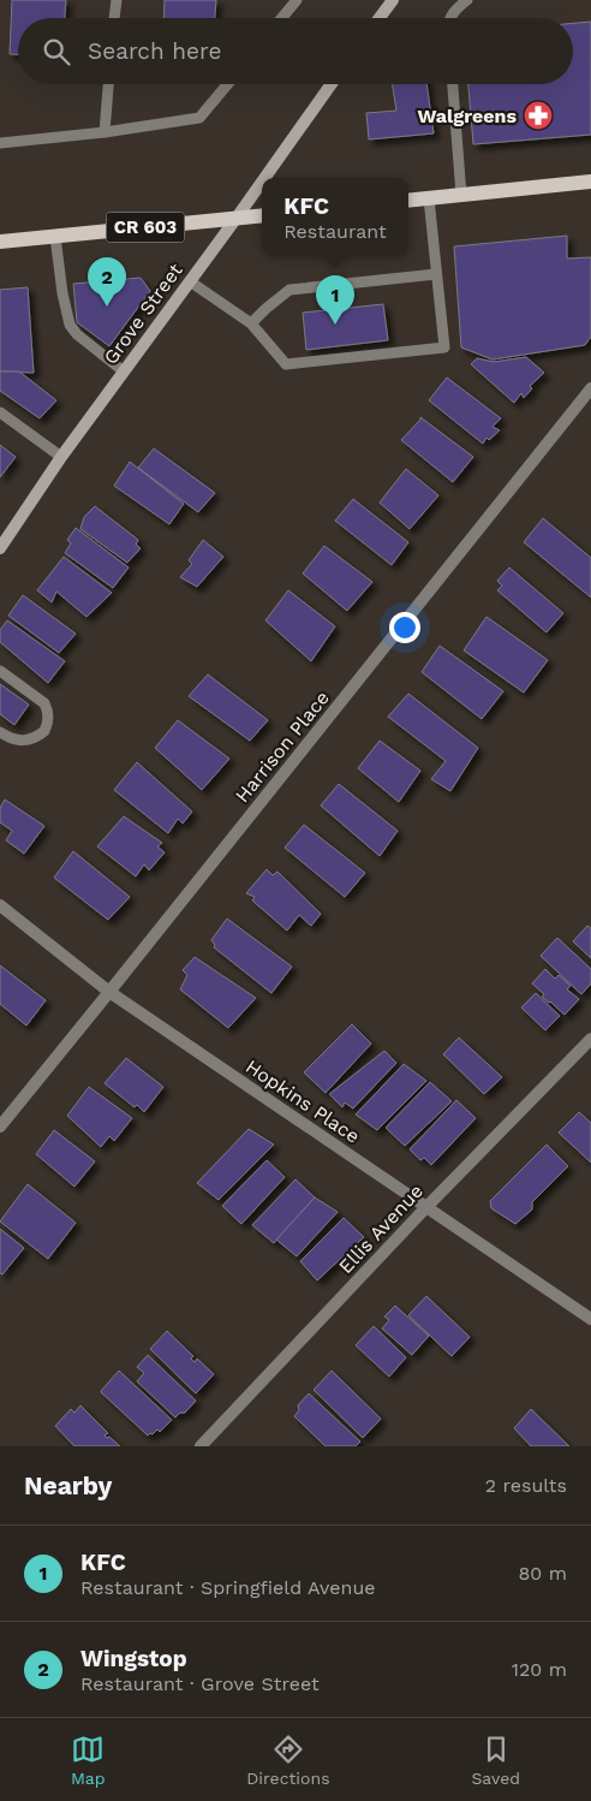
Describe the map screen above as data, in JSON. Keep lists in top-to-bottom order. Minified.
{"streets":{"main road":["CR 603","Grove Street"],"street":["Harrison Place","Hopkins Place","Ellis Avenue"]},"crossings":[["CR 603","Grove Street"],["Harrison Place","Hopkins Place"],["Hopkins Place","Ellis Avenue"]],"places":{"pharmacy":["Walgreens"]},"page":{"search":"Search here","popup":["KFC","Restaurant"],"pins":["2","1"],"heading":["Nearby","2 results"],"list":[{"mark":"1","name":"KFC","note":"Restaurant · Springfield Avenue","value":"80 m"},{"mark":"2","name":"Wingstop","note":"Restaurant · Grove Street","value":"120 m"}],"nav":["Map","Directions","Saved"]}}
